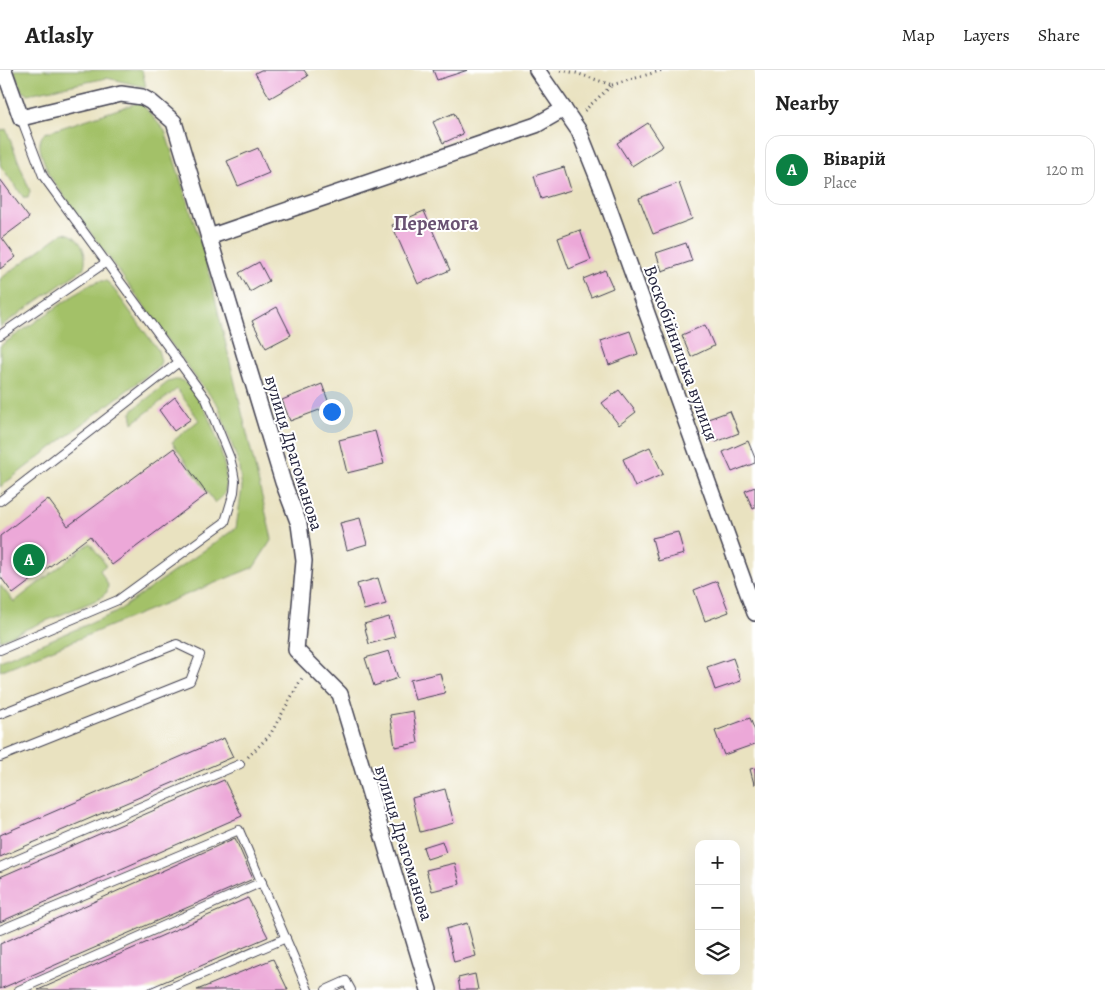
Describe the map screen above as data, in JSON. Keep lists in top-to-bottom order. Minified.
{"streets":{"street":["Воскобійницька вулиця","вулиця Драгоманова"]},"districts":["Перемога"],"page":{"header":"Atlasly","nav":["Map","Layers","Share"],"heading":"Nearby","list":[{"mark":"A","name":"Віварій","note":"Place","value":"120 m"}],"pins":"A","map_buttons":["+","−"]}}
